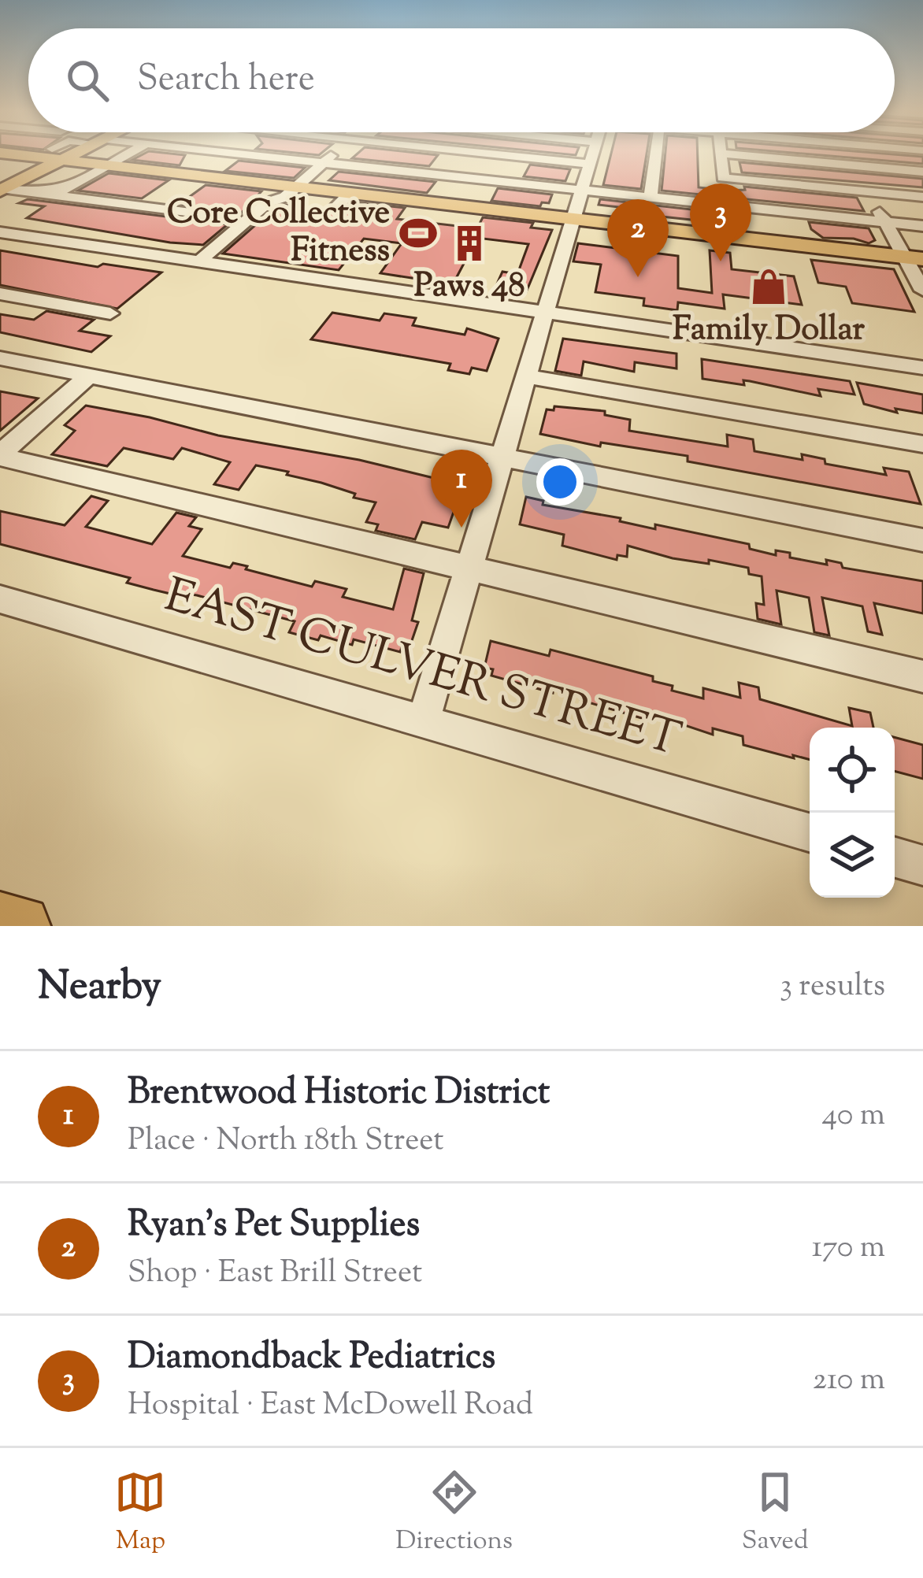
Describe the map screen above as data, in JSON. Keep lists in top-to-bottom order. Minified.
{"streets":{"street":["EAST CULVER STREET"]},"places":{"sports":["Core Collective Fitness"],"building":["Paws 48"],"shop":["Family Dollar"]},"page":{"search":"Search here","pins":["3","2","1"],"heading":["Nearby","3 results"],"list":[{"mark":"1","name":"Brentwood Historic District","note":"Place · North 18th Street","value":"40 m"},{"mark":"2","name":"Ryan's Pet Supplies","note":"Shop · East Brill Street","value":"170 m"},{"mark":"3","name":"Diamondback Pediatrics","note":"Hospital · East McDowell Road","value":"210 m"}],"nav":["Map","Directions","Saved"]}}
